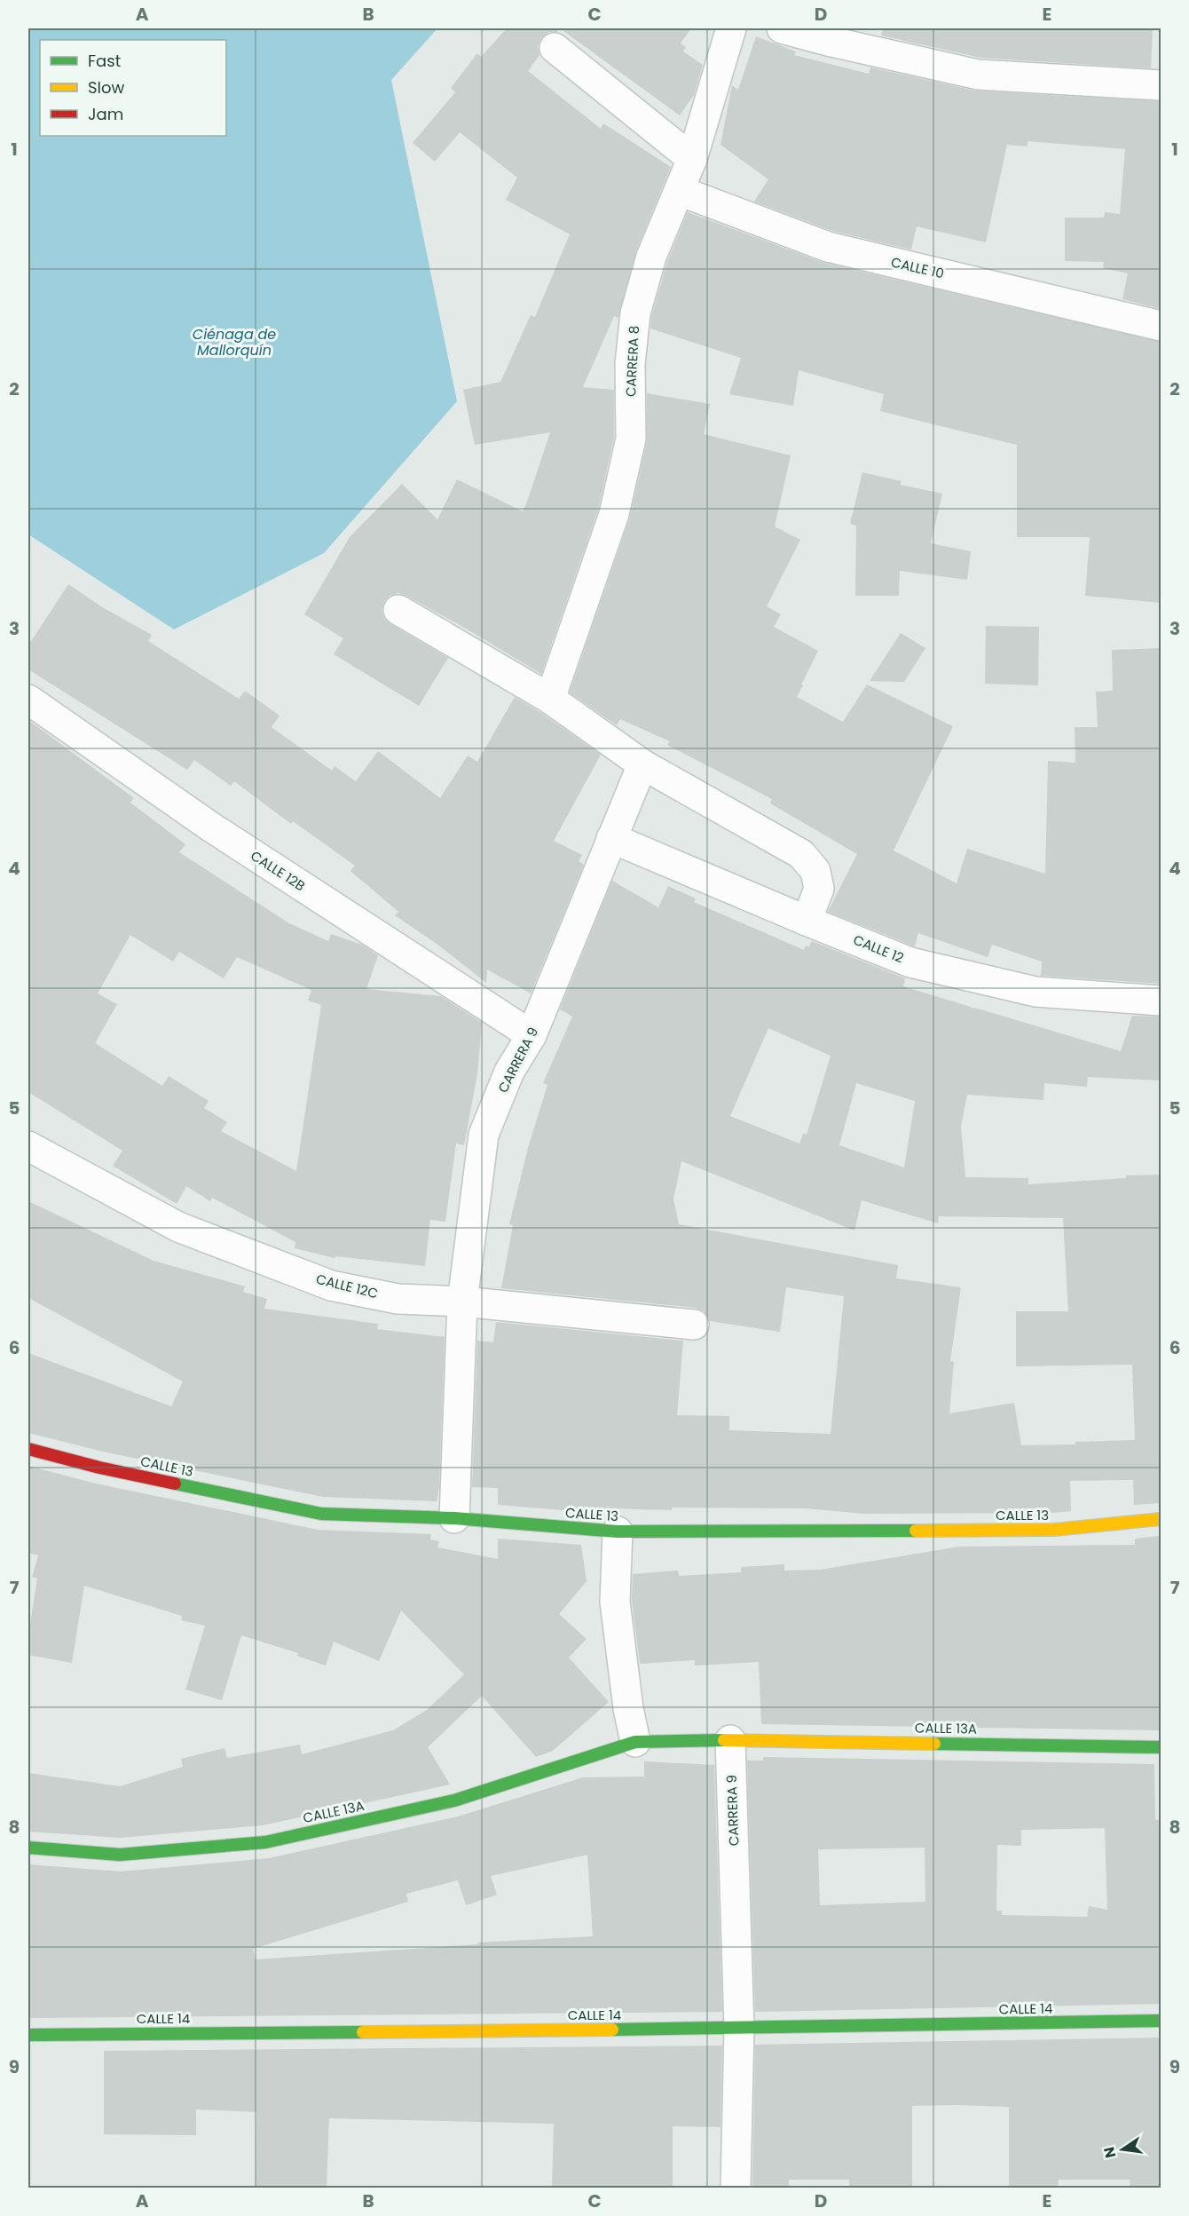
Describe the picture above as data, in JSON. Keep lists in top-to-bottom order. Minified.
{"streets":{"street":["CALLE 10","CARRERA 8","CALLE 12B","CALLE 12","CARRERA 9","CALLE 12C","CALLE 13","CALLE 13A","CALLE 14"]},"crossings":[["CALLE 10","CARRERA 8"],["CALLE 12B","CARRERA 9"],["CALLE 12","CARRERA 9"],["CARRERA 9","CALLE 12C"],["CARRERA 9","CALLE 13"],["CARRERA 9","CALLE 13A"],["CARRERA 9","CALLE 14"]],"water":["Ciénaga de Mallorquín"],"legend":["Fast","Slow","Jam"],"north":"left","grid":{"columns":["A","B","C","D","E"],"rows":["1","2","3","4","5","6","7","8","9"]}}
